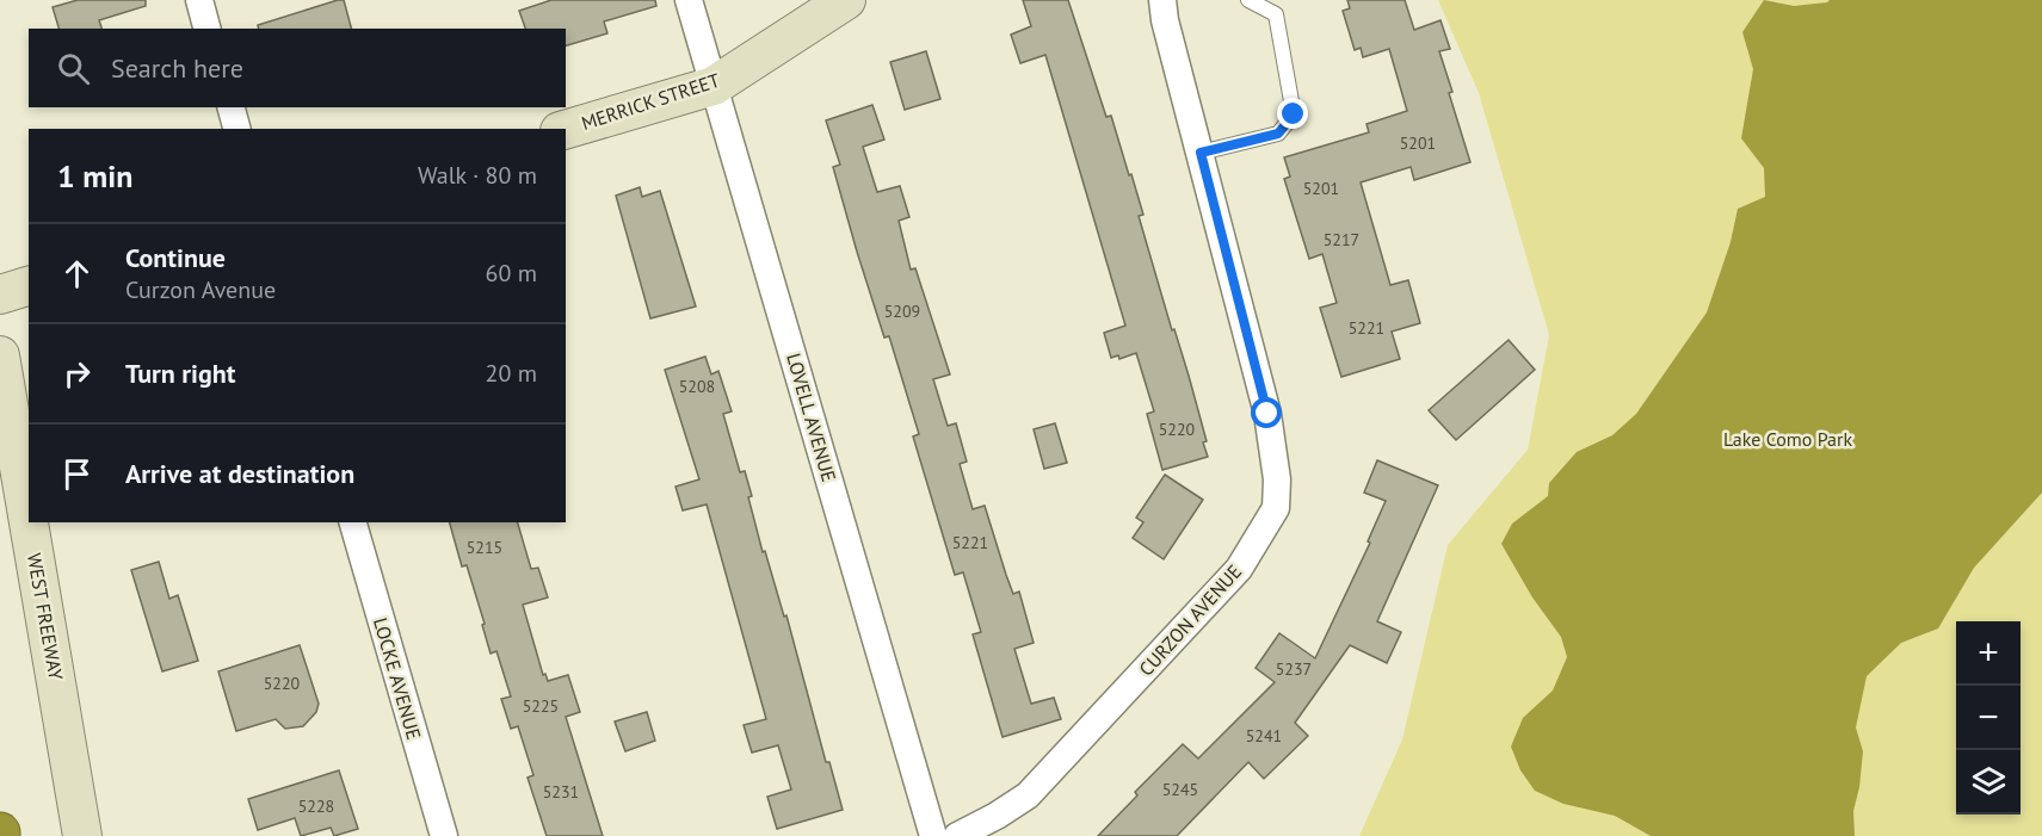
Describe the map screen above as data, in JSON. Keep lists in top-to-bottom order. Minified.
{"streets":{"main road":["MERRICK STREET","WEST FREEWAY"],"street":["LOVELL AVENUE","CURZON AVENUE","LOCKE AVENUE"]},"crossings":[["MERRICK STREET","LOVELL AVENUE"]],"parks":["Lake Como Park"],"house_numbers":["5201","5201","5217","5209","5221","5208","5220","5221","5215","5237","5220","5225","5241","5245","5231","5228"],"page":{"search":"Search here","heading":["1 min","Walk · 80 m"],"list":[["Continue","Curzon Avenue","60 m"],["Turn right","20 m"],"Arrive at destination"],"map_buttons":["+","−"]}}
